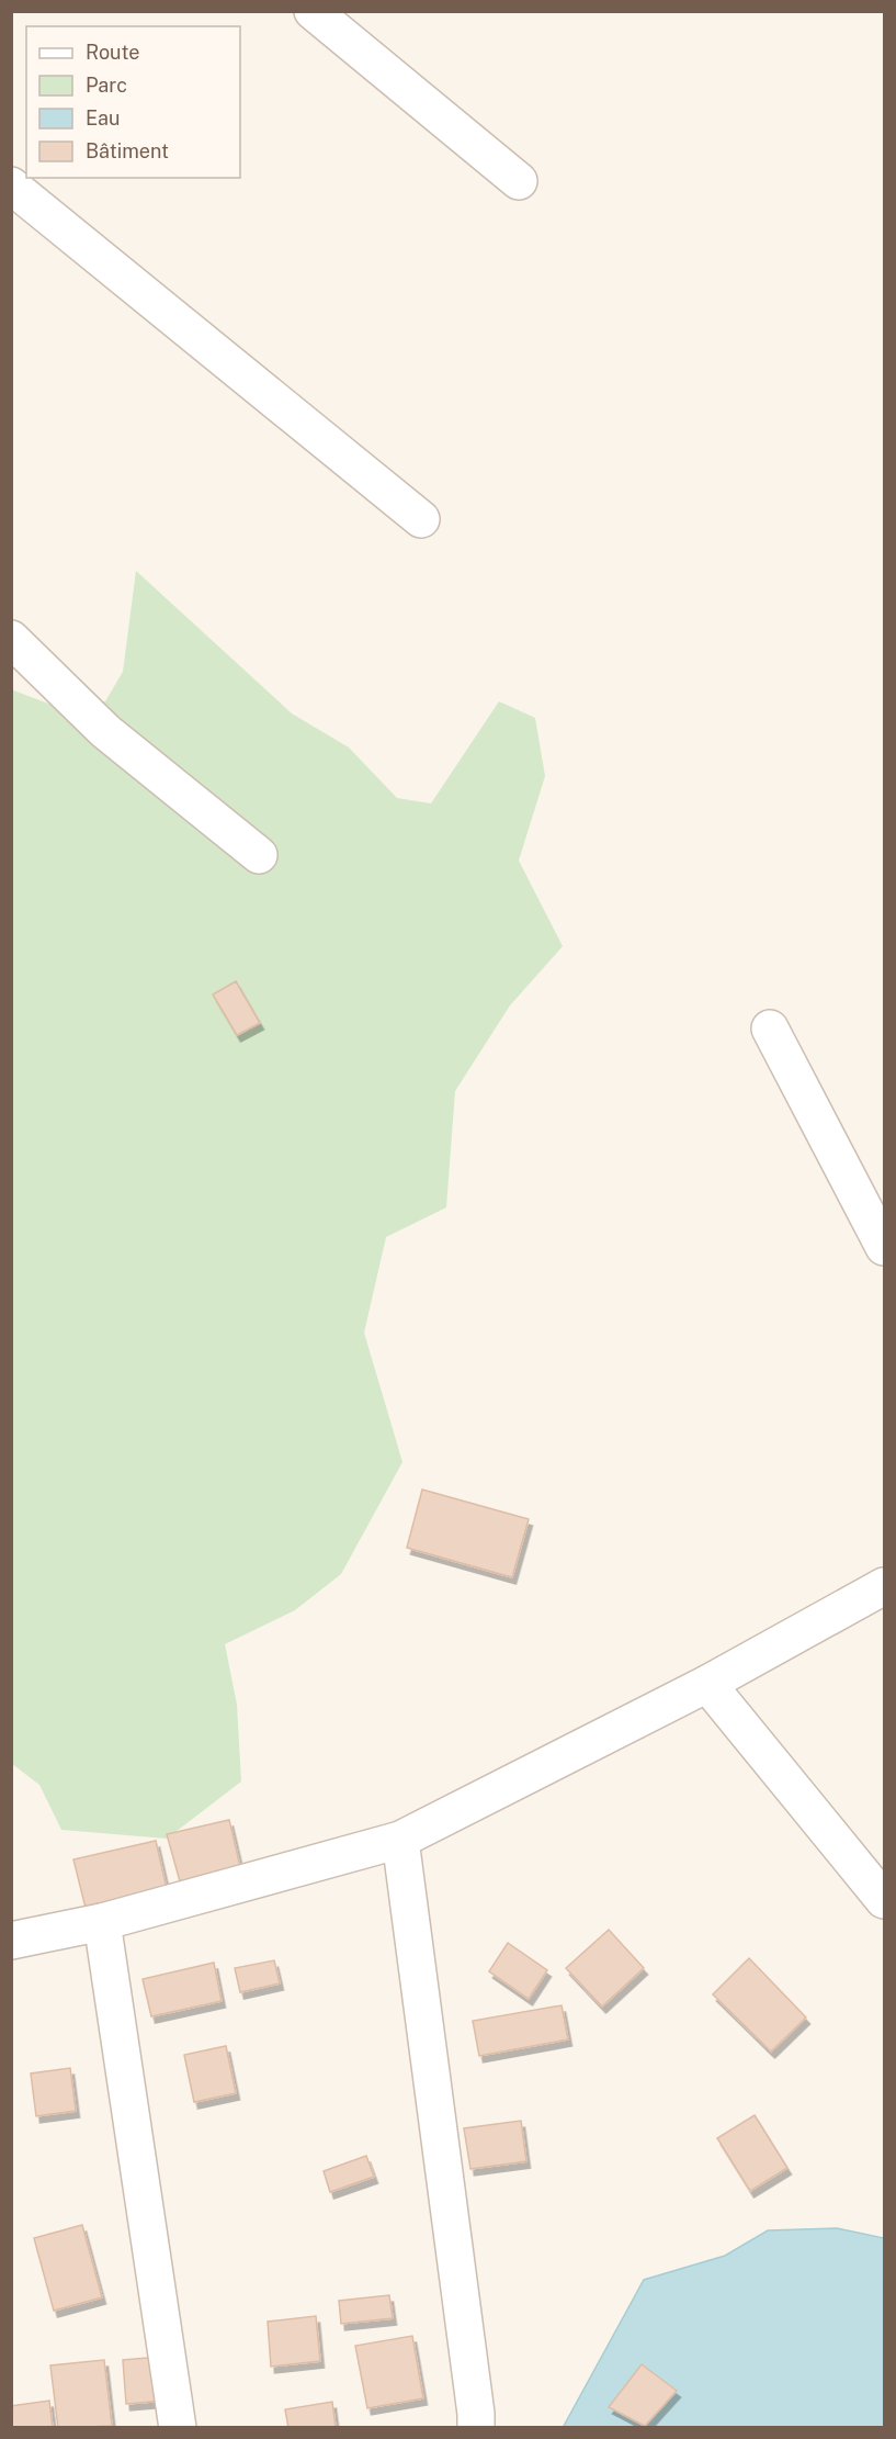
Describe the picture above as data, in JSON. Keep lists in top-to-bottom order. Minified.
{"legend":["Route","Parc","Eau","Bâtiment"]}
